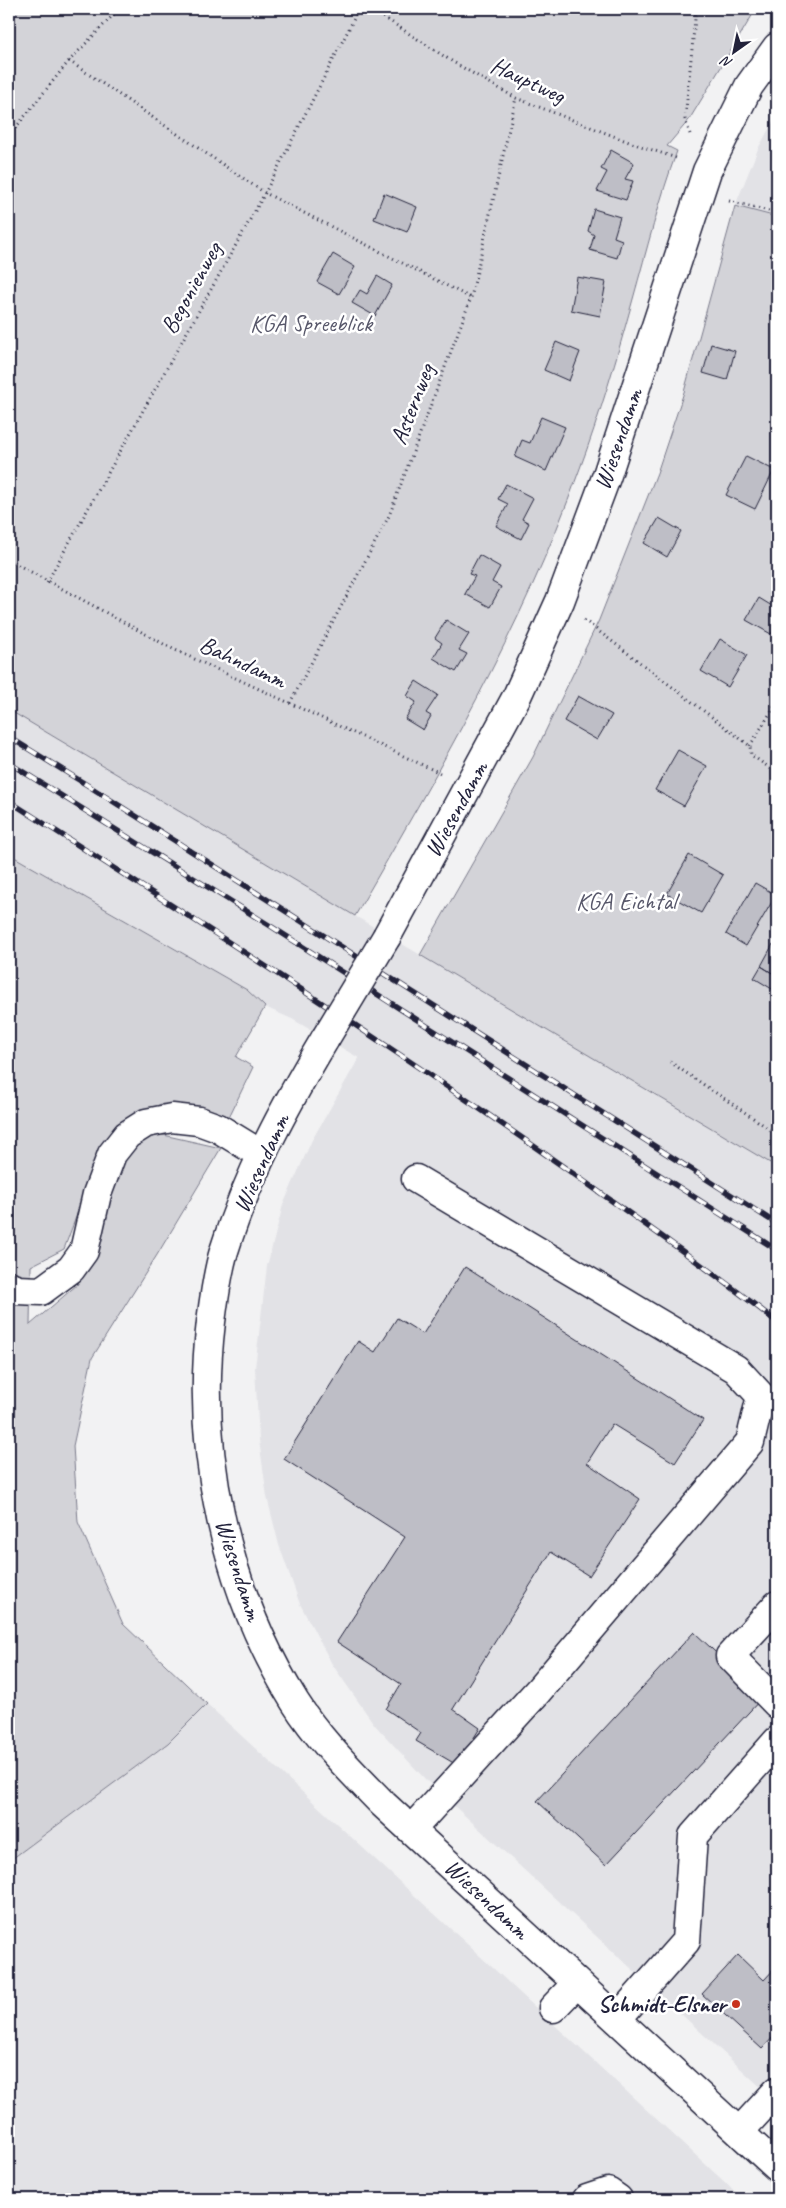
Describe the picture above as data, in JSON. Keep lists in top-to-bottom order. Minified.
{"streets":{"street":["Wiesendamm"],"path":["Hauptweg","Begonienweg","Asternweg","Bahndamm"]},"crossings":[["Hauptweg","Asternweg"],["Begonienweg","Bahndamm"],["Asternweg","Bahndamm"],["Wiesendamm","Bahndamm"]],"parks":["KGA Spreeblick","KGA Eichtal"],"places":["Schmidt-Elsner"],"north":"bottom left"}
